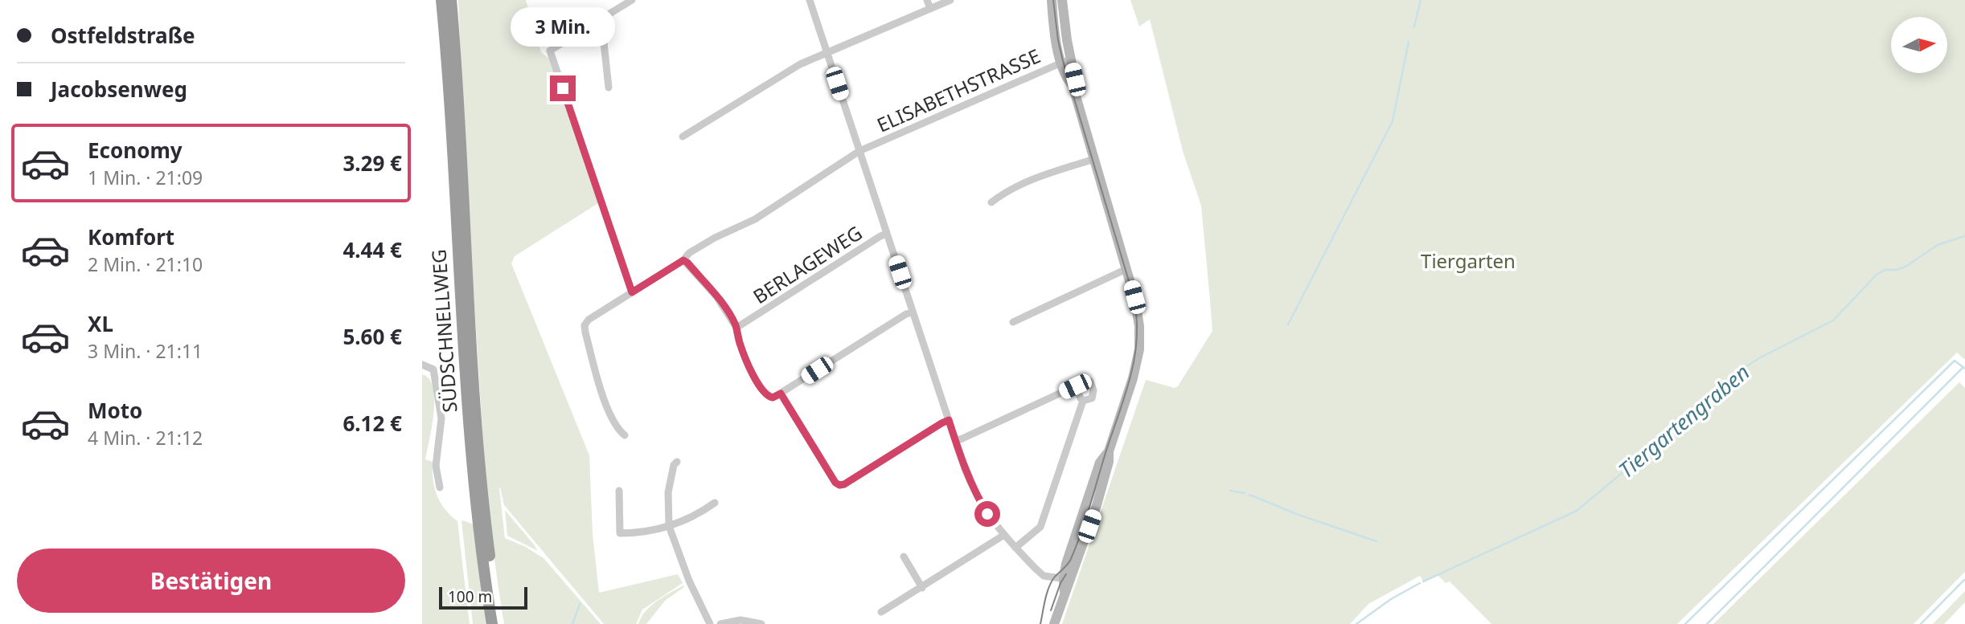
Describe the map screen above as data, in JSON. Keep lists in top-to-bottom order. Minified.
{"streets":{"highway":["SÜDSCHNELLWEG"],"street":["ELISABETHSTRASSE","BERLAGEWEG"]},"water":["Tiergartengraben"],"parks":["Tiergarten"],"scale_bar":"100 m","north":"right","page":{"banner":["Ostfeldstraße","Jacobsenweg"],"bubble":"3 Min.","list":[{"name":"Economy","note":"1 Min. · 21:09","value":"3.29 €"},{"name":"Komfort","note":"2 Min. · 21:10","value":"4.44 €"},{"name":"XL","note":"3 Min. · 21:11","value":"5.60 €"},{"name":"Moto","note":"4 Min. · 21:12","value":"6.12 €"}],"buttons":"Bestätigen","scale":"100 m"}}
